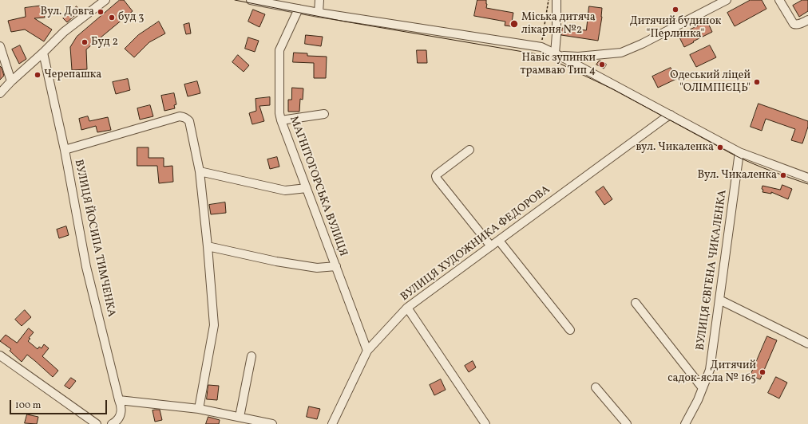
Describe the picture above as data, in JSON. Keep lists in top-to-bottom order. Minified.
{"streets":{"street":["МАГНІТОГОРСЬКА ВУЛИЦЯ","ВУЛИЦЯ ЙОСИПА ТИМЧЕНКА","ВУЛИЦЯ ХУДОЖНИКА ФЕДОРОВА","ВУЛИЦЯ ЄВГЕНА ЧИКАЛЕНКА"]},"crossings":[["МАГНІТОГОРСЬКА ВУЛИЦЯ","ВУЛИЦЯ ХУДОЖНИКА ФЕДОРОВА"]],"places":["Дитячий будинок \"Перлинка\"","Вул. Довга","буд 3","Міська дитяча лікарня №2","Буд 2","Навіс зупинки трамваю Тип 4","Черепашка","Одеський ліцей \"ОЛІМПІЄЦЬ\"","вул. Чикаленка","Вул. Чикаленка","Дитячий садок-ясла № 165"],"scale_bar":"100 m"}
